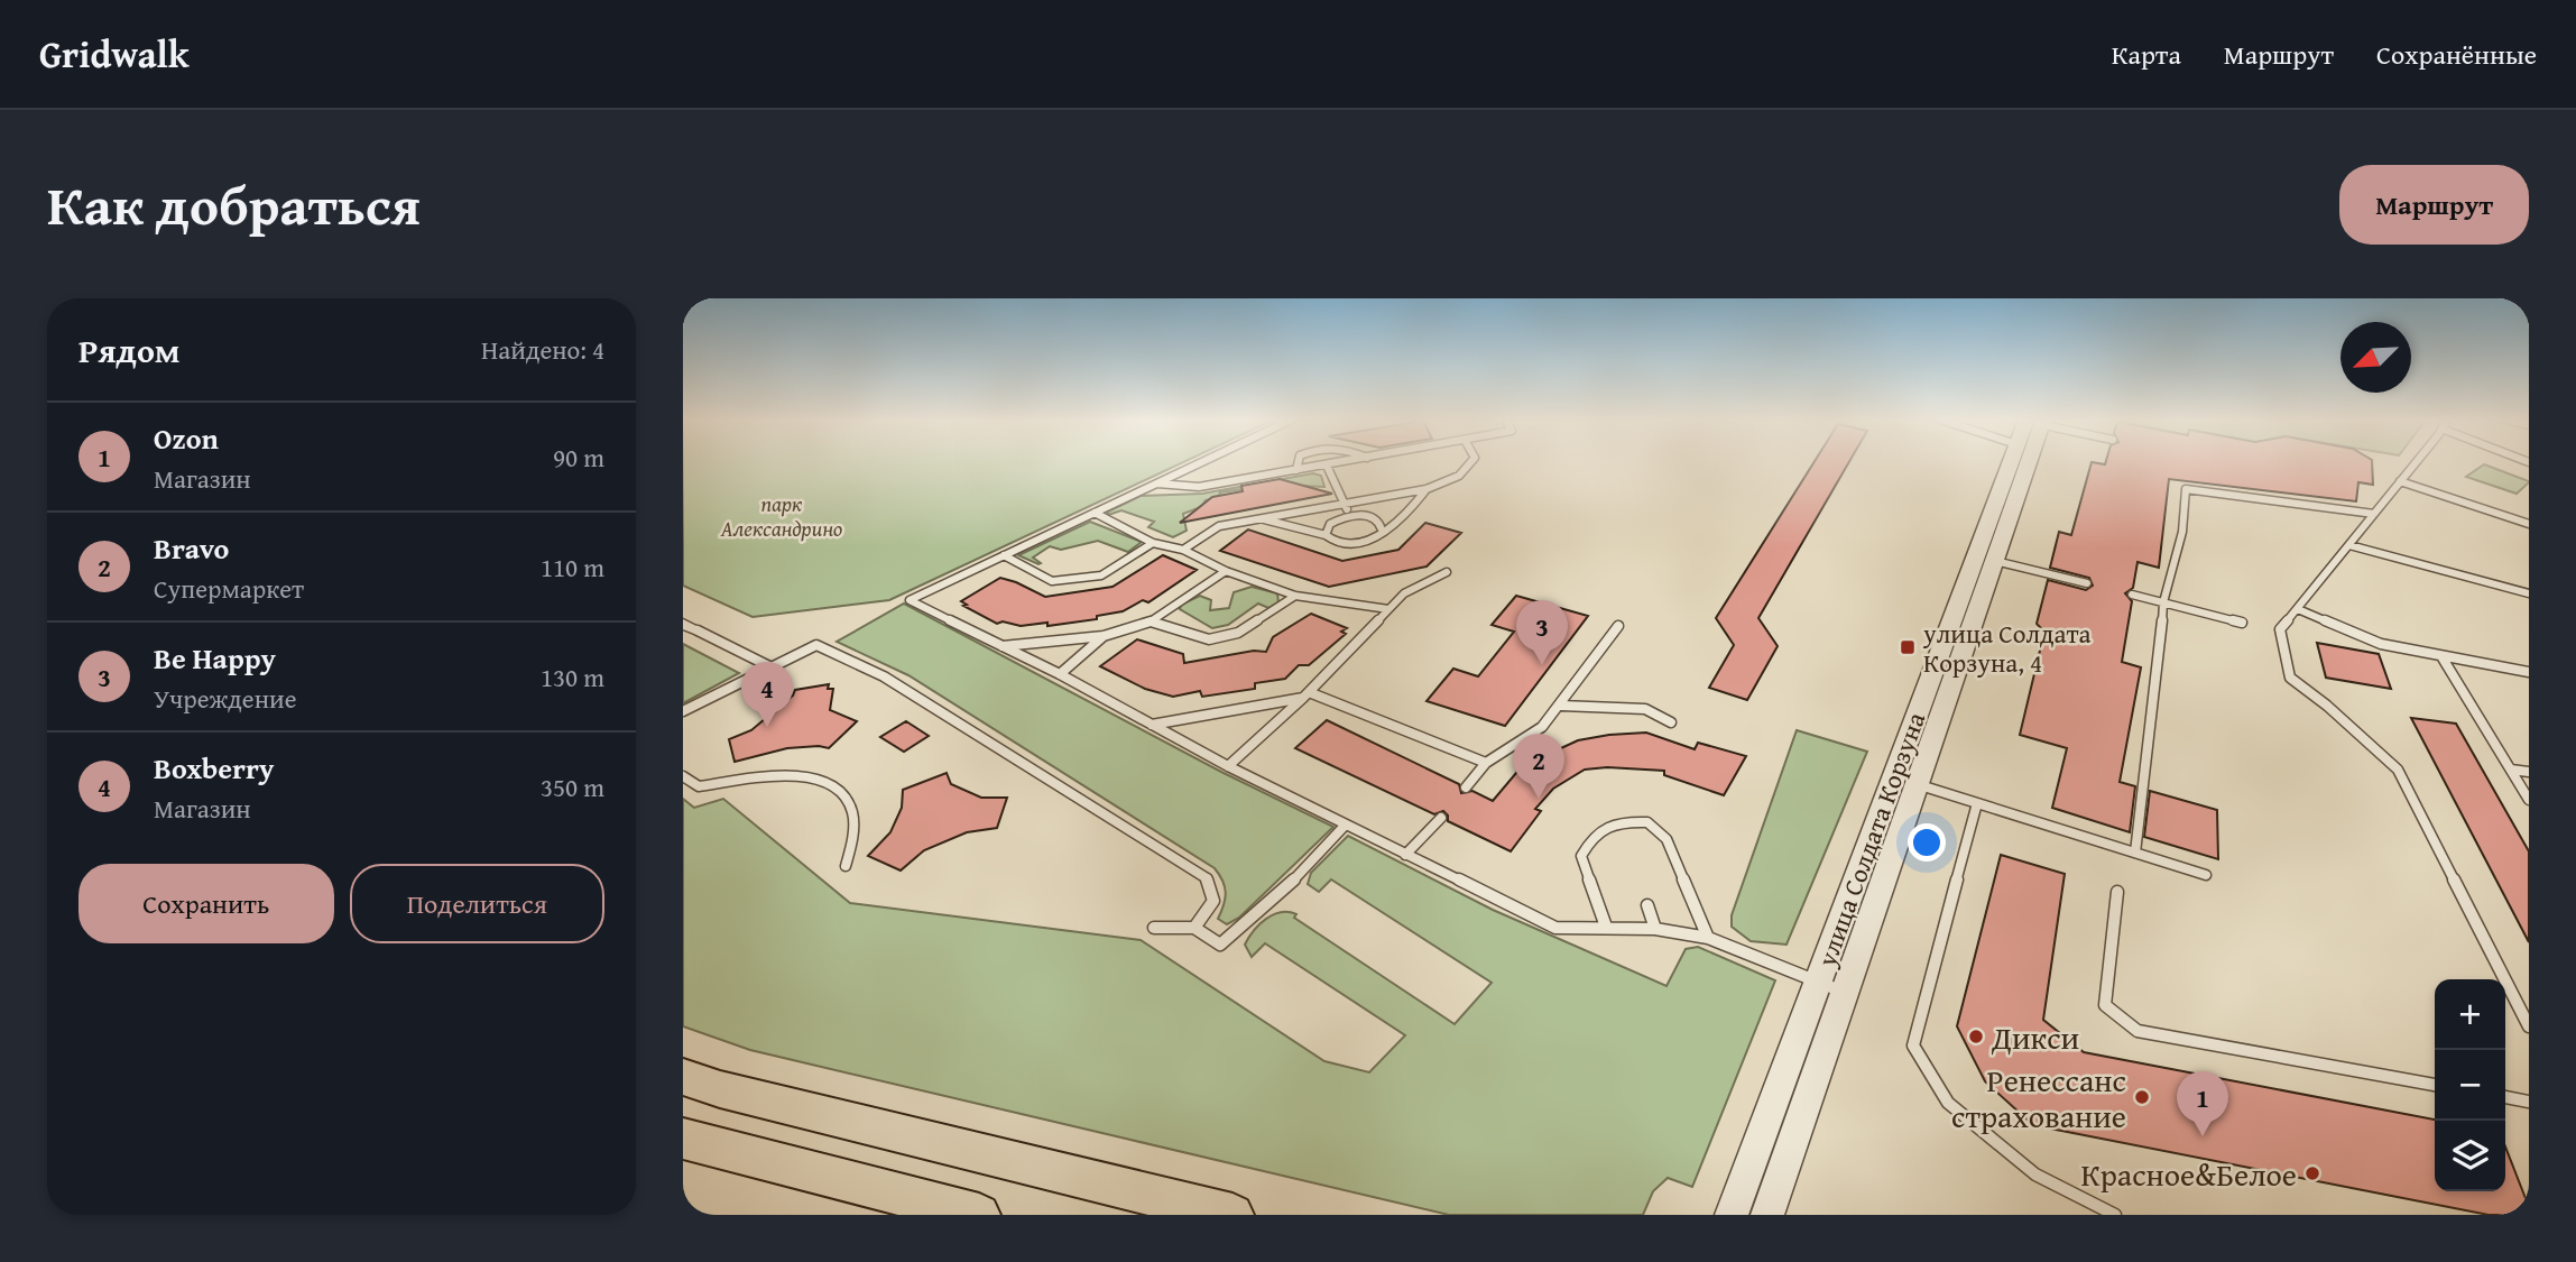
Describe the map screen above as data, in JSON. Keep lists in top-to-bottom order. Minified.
{"streets":{"street":["улица Солдата Корзуна"]},"parks":["парк Александрино"],"places":{"transit":["улица Солдата Корзуна, 4"],"other":["Дикси","Ренессанс страхование","Красное&Белое"]},"north":"bottom left","page":{"header":"Gridwalk","nav":["Карта","Маршрут","Сохранённые"],"title":"Как добраться","buttons":["Маршрут",["Сохранить","Поделиться"]],"heading":["Рядом","Найдено: 4"],"list":[{"mark":"1","name":"Ozon","note":"Магазин","value":"90 m"},{"mark":"2","name":"Bravo","note":"Супермаркет","value":"110 m"},{"mark":"3","name":"Be Happy","note":"Учреждение","value":"130 m"},{"mark":"4","name":"Boxberry","note":"Магазин","value":"350 m"}],"pins":["3","4","2","1"],"map_buttons":["+","−"]}}
